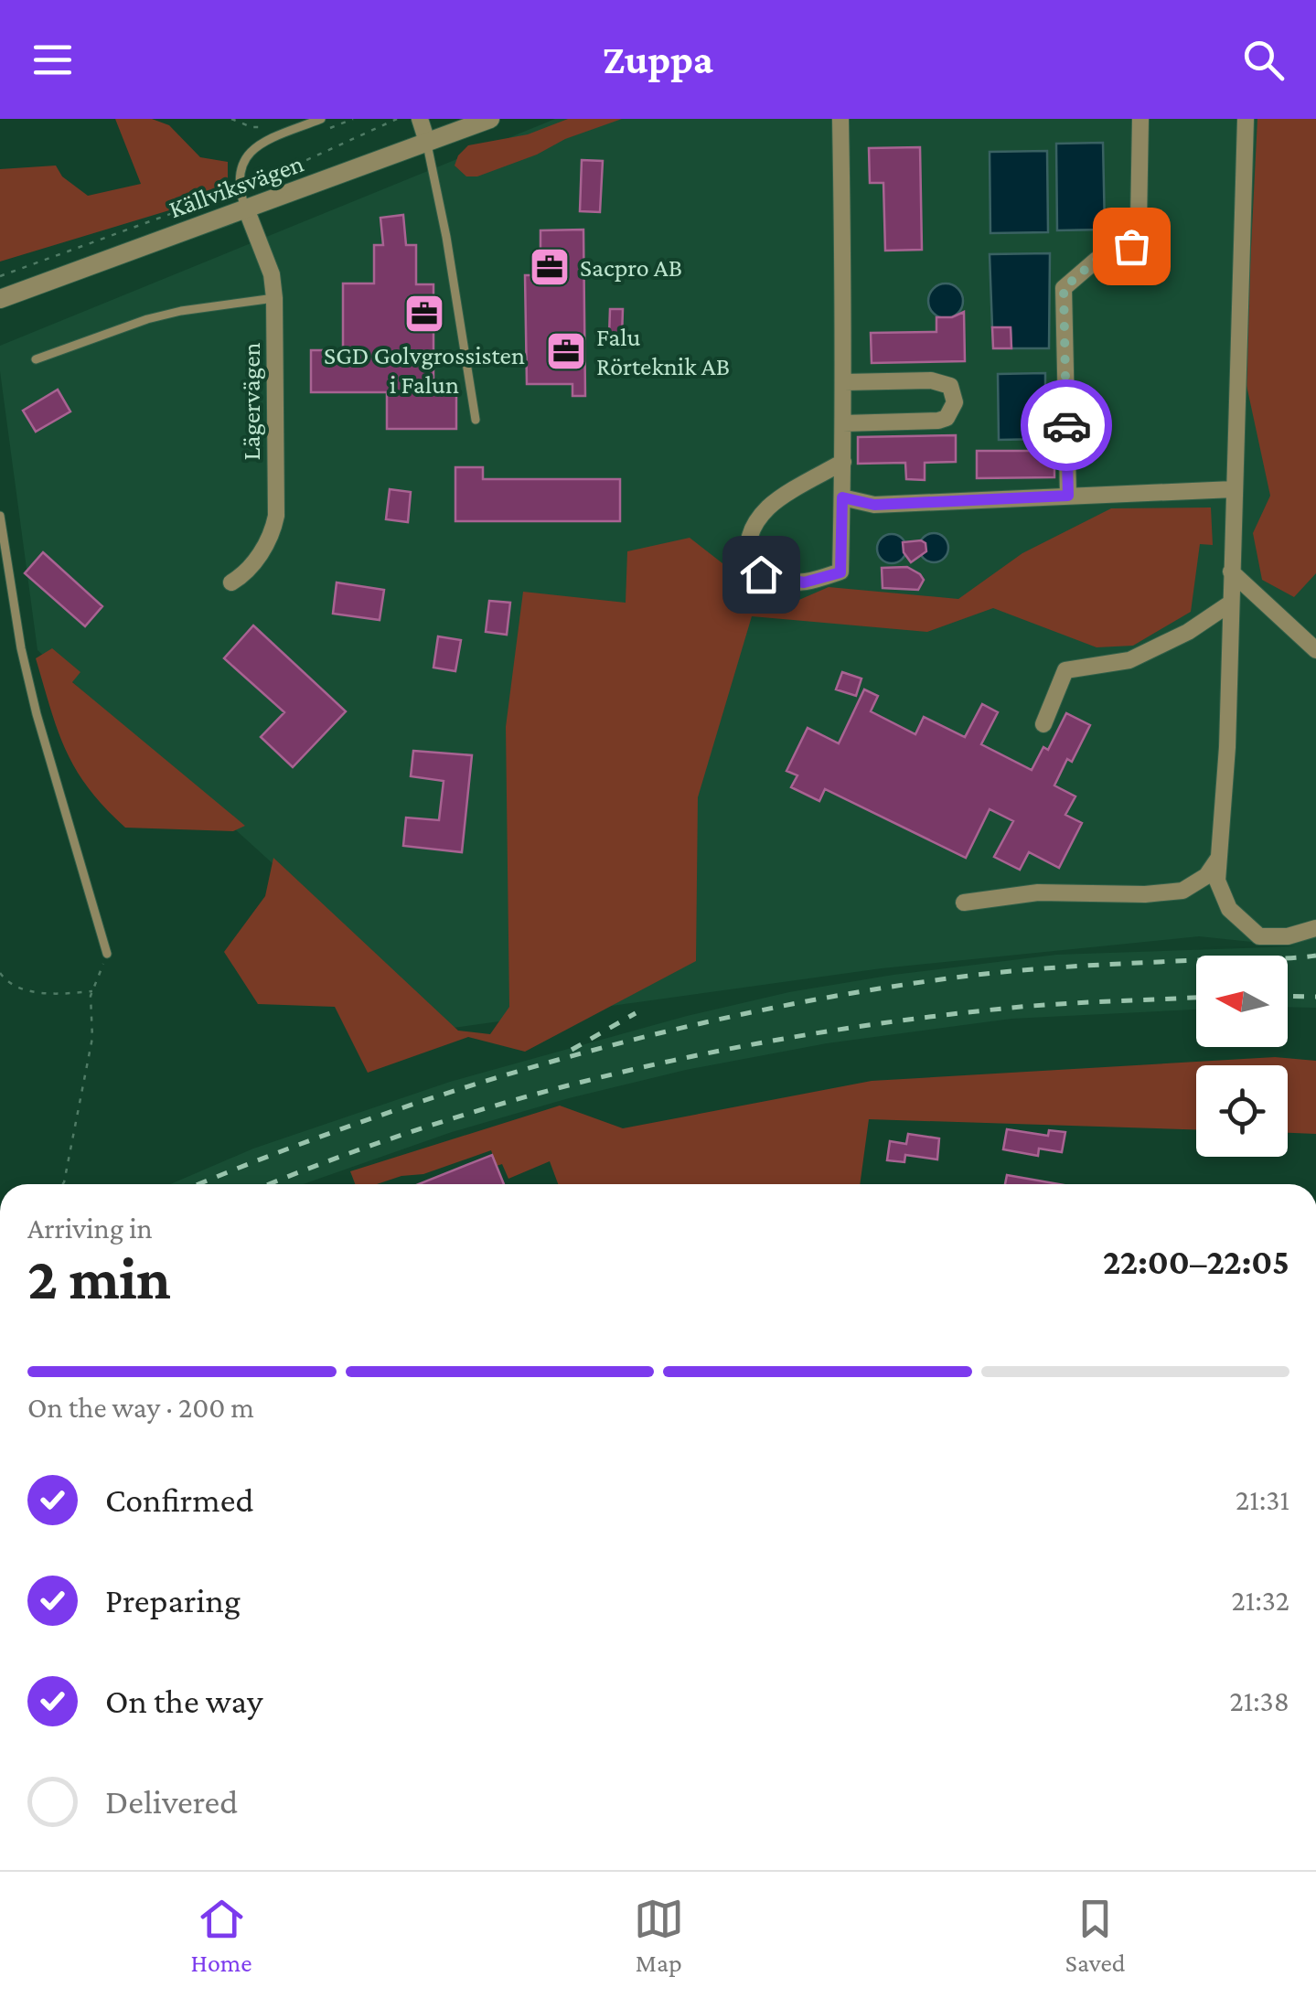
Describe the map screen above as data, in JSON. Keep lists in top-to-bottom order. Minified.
{"streets":{"street":["Källviksvägen","Lägervägen"]},"crossings":[["Källviksvägen","Lägervägen"]],"places":{"office":["Sacpro AB","SGD Golvgrossisten i Falun","Falu Rörteknik AB"]},"north":"left","page":{"header":"Zuppa","heading":["2 min","Arriving in","22:00–22:05"],"bar":"On the way · 200 m","list":[["Confirmed","21:31"],["Preparing","21:32"],["On the way","21:38"],"Delivered"],"tabs":["Home","Map","Saved"]}}
